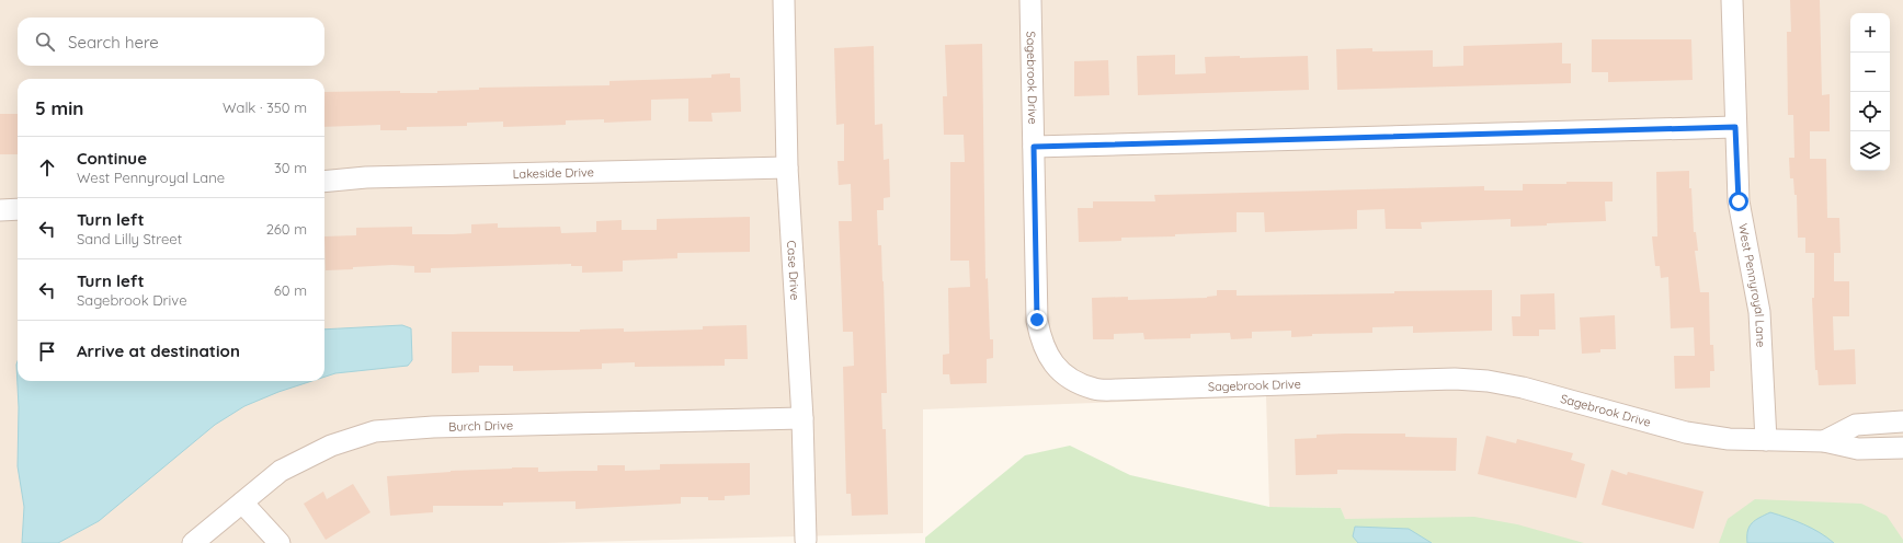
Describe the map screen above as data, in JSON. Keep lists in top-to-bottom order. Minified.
{"streets":{"street":["Sagebrook Drive","Lakeside Drive","Case Drive","West Pennyroyal Lane","Burch Drive"]},"crossings":[["Sagebrook Drive","West Pennyroyal Lane"],["Lakeside Drive","Case Drive"],["Case Drive","Burch Drive"]],"page":{"map_buttons":["+","−"],"search":"Search here","heading":["5 min","Walk · 350 m"],"list":[["Continue","West Pennyroyal Lane","30 m"],["Turn left","Sand Lilly Street","260 m"],["Turn left","Sagebrook Drive","60 m"],"Arrive at destination"]}}
